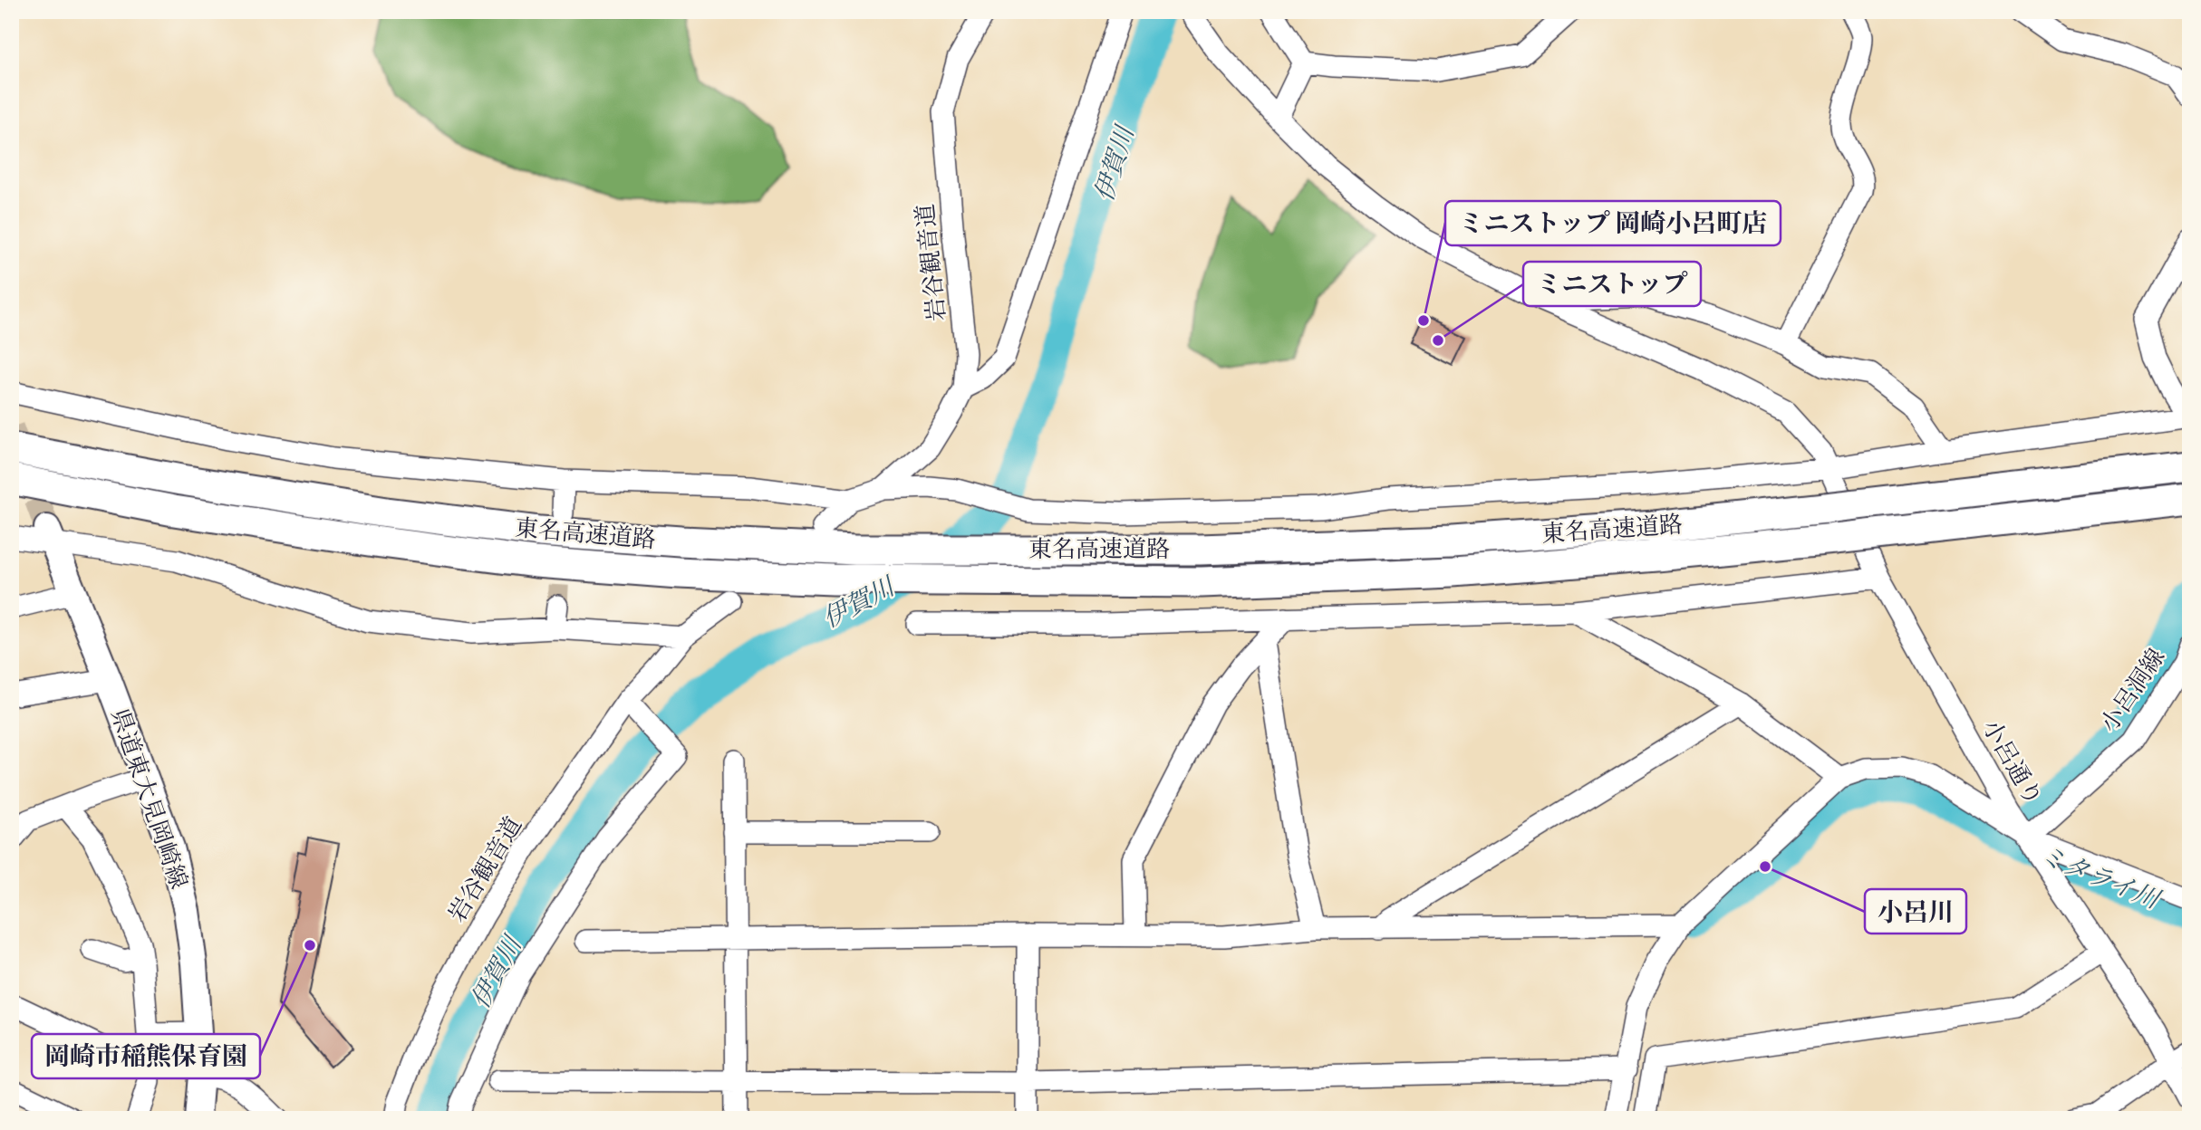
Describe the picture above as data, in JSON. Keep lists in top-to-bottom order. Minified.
{"streets":{"highway":["東名高速道路"],"main road":["県道東大見岡崎線"],"street":["岩谷観音道","小呂洞線","小呂通り"]},"crossings":[["小呂洞線","小呂通り"]],"water":["伊賀川","ミタライ川"],"places":["ミニストップ 岡崎小呂町店","ミニストップ","小呂川","岡崎市稲熊保育園"]}
